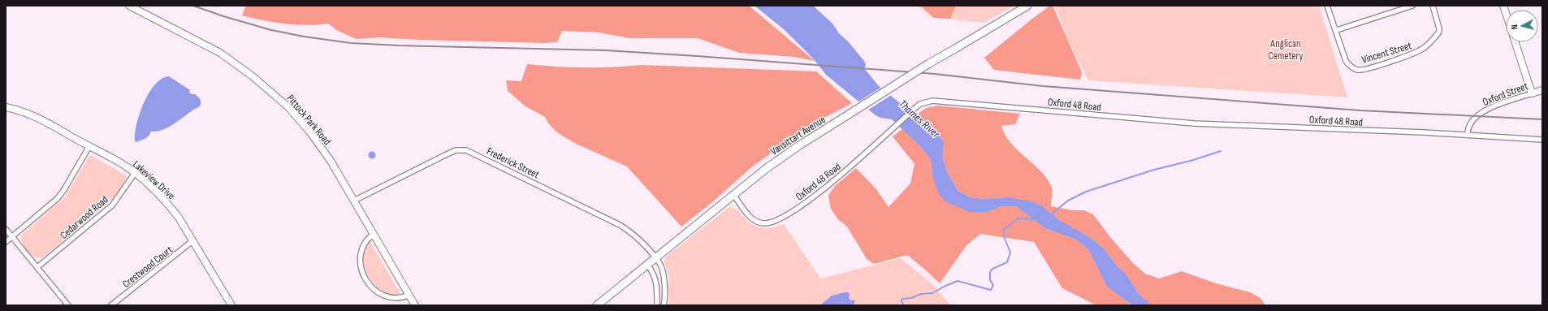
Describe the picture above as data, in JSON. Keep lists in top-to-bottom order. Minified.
{"streets":{"main road":["Oxford Street","Pittock Park Road","Vansittart Avenue","Lakeview Drive"],"street":["Vincent Street","Oxford 48 Road","Frederick Street","Cedarwood Road","Crestwood Court"]},"crossings":[["Oxford Street","Oxford 48 Road"],["Oxford 48 Road","Vansittart Avenue"],["Pittock Park Road","Frederick Street"],["Vansittart Avenue","Frederick Street"],["Lakeview Drive","Cedarwood Road"],["Lakeview Drive","Crestwood Court"]],"water":["Thames River"],"parks":["Anglican Cemetery"],"north":"left"}
